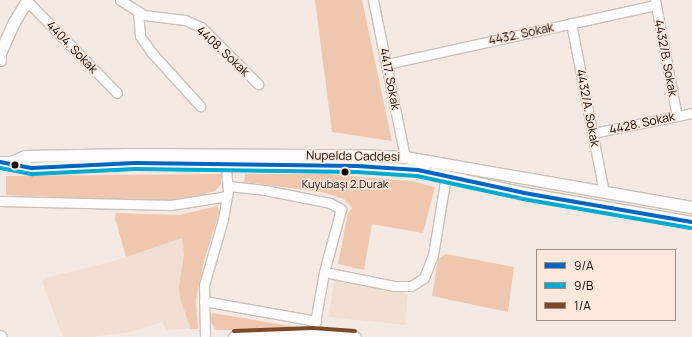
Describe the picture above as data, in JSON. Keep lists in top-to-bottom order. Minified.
{"streets":{"street":["4432. Sokak","4404. Sokak","4408. Sokak","4432/B. Sokak","4417. Sokak","4432/A. Sokak","4428. Sokak","Nupelda Caddesi"]},"crossings":[["4432. Sokak","4432/B. Sokak"],["4432. Sokak","4417. Sokak"],["4432. Sokak","4432/A. Sokak"],["4432/B. Sokak","4428. Sokak"],["4417. Sokak","Nupelda Caddesi"],["4432/A. Sokak","4428. Sokak"],["4432/A. Sokak","Nupelda Caddesi"]],"places":["Kuyubaşı 2.Durak"],"lines":["transit line 9/A","transit line 9/B","transit line 1/A"],"legend":["9/A","9/B","1/A"]}
